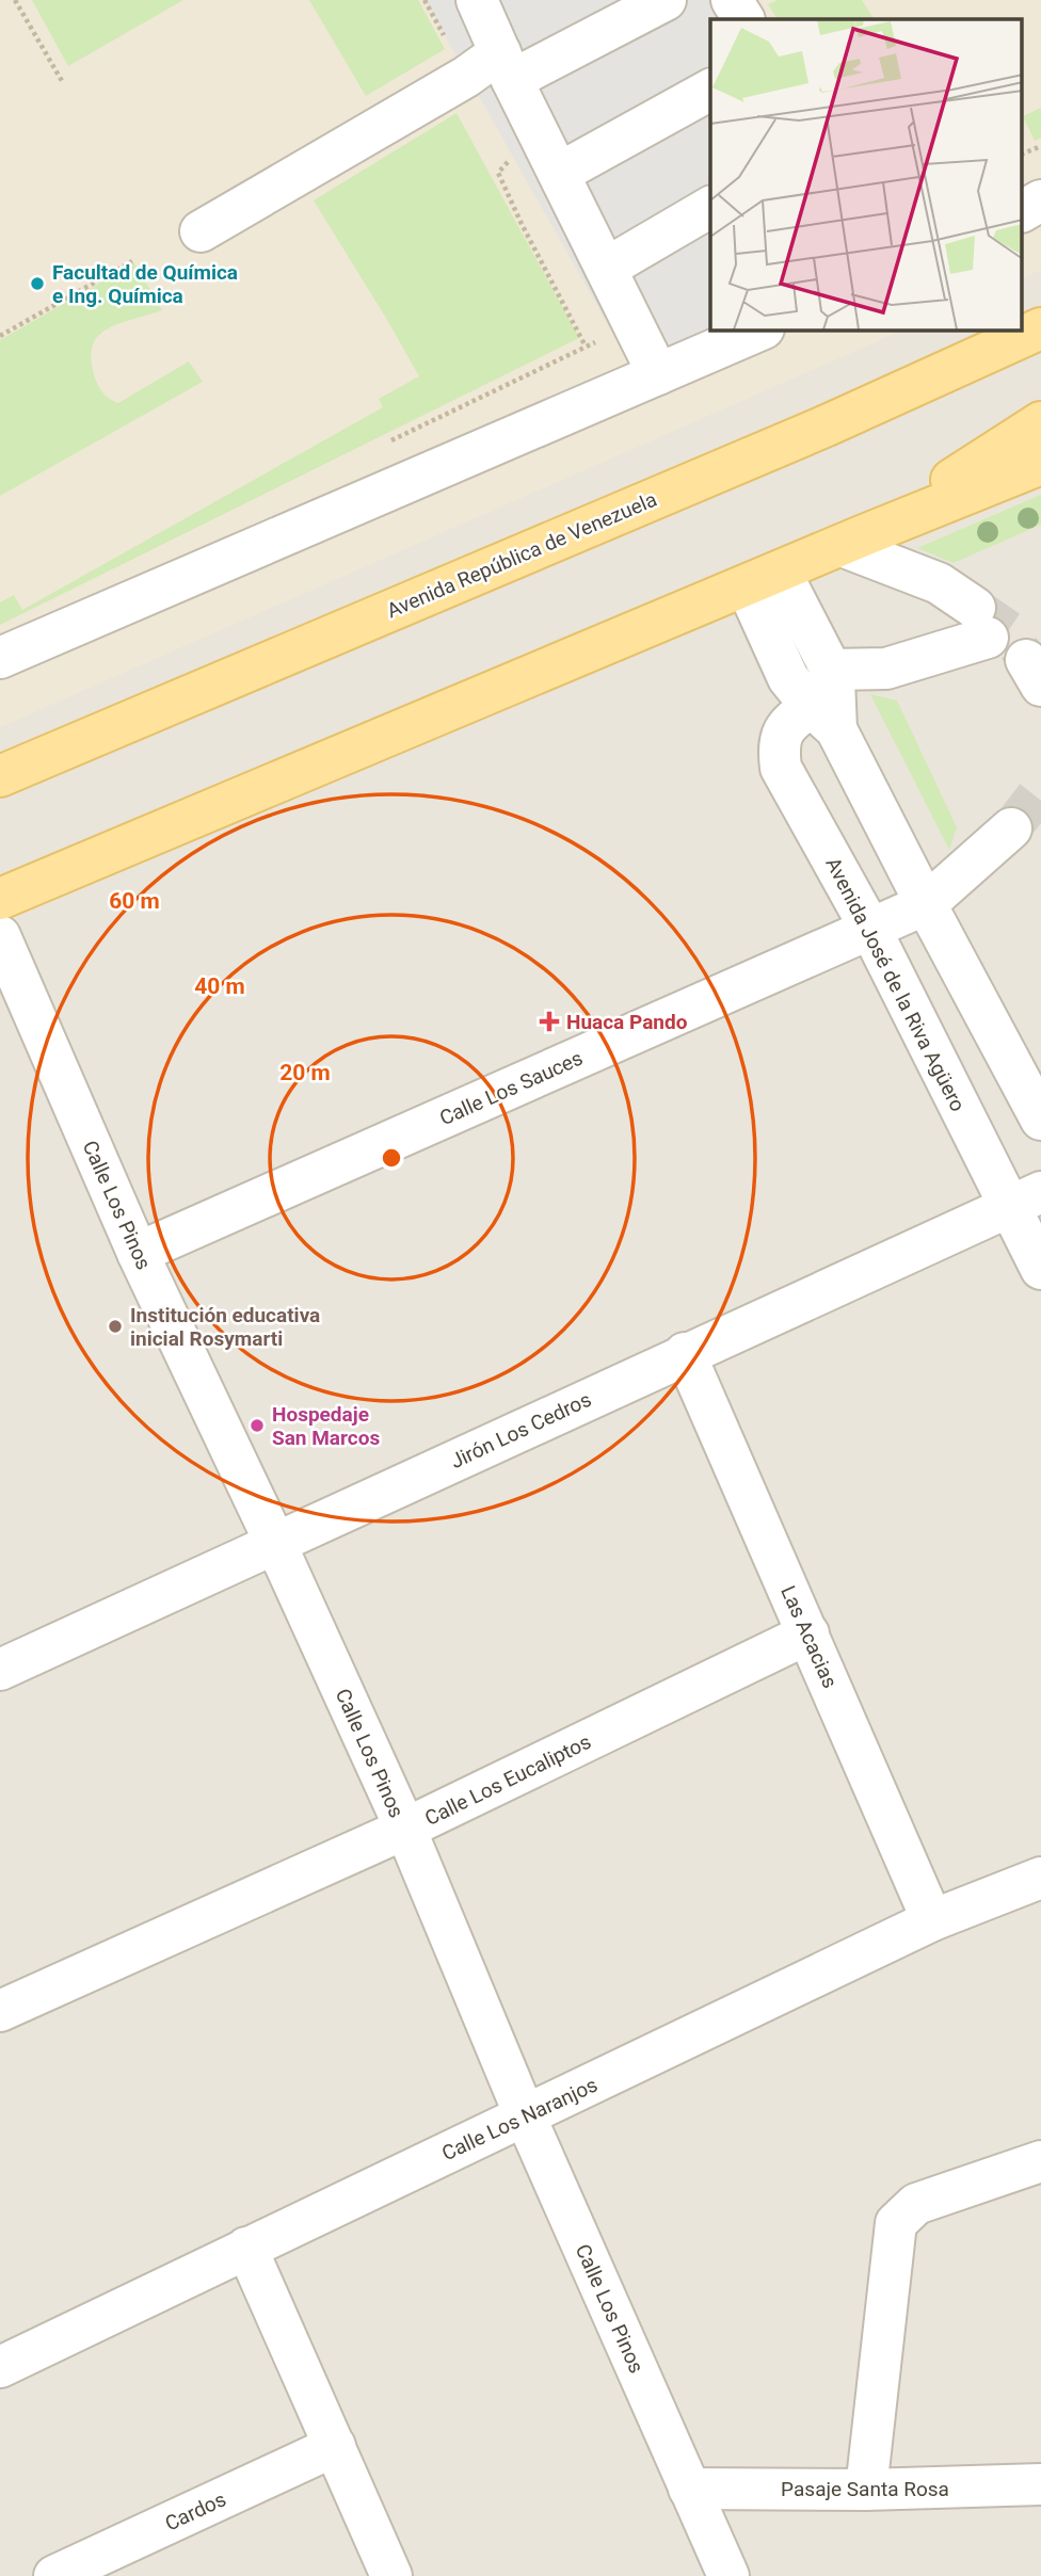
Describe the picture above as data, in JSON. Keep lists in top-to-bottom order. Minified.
{"streets":{"main road":["Avenida República de Venezuela"],"street":["Avenida José de la Riva Agüero","Calle Los Sauces","Calle Los Pinos","Jirón Los Cedros","Las Acacias","Calle Los Eucaliptos","Calle Los Naranjos","Pasaje Santa Rosa","Cardos"]},"crossings":[["Avenida José de la Riva Agüero","Calle Los Sauces"],["Avenida José de la Riva Agüero","Jirón Los Cedros"],["Calle Los Sauces","Calle Los Pinos"],["Calle Los Pinos","Jirón Los Cedros"],["Calle Los Pinos","Calle Los Eucaliptos"],["Calle Los Pinos","Calle Los Naranjos"],["Calle Los Pinos","Pasaje Santa Rosa"],["Jirón Los Cedros","Las Acacias"],["Las Acacias","Calle Los Eucaliptos"],["Las Acacias","Calle Los Naranjos"]],"places":{"other":["Facultad de Química e Ing. Química","Institución educativa inicial Rosymarti","Hospedaje San Marcos"],"health":["Huaca Pando"]},"rings":["60 m","40 m","20 m"]}
